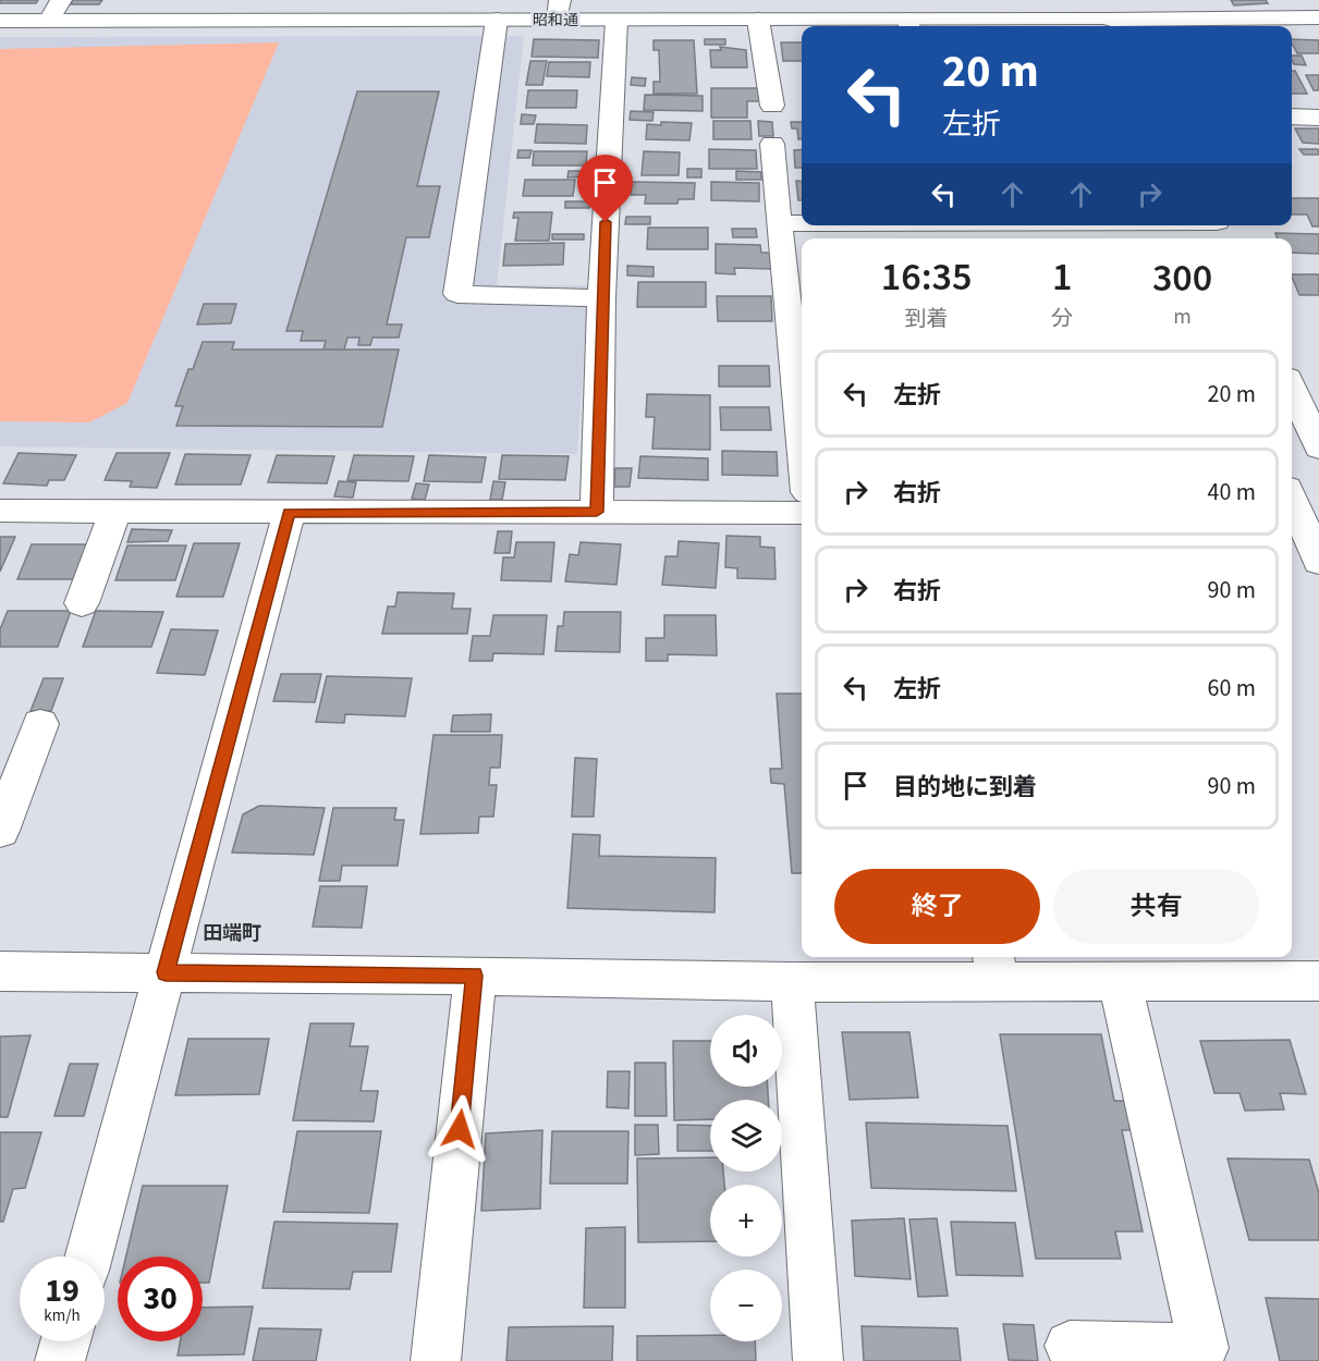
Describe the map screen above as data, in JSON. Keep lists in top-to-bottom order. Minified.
{"streets":{"street":["昭和通"]},"districts":["田端町"],"page":{"turn":["20 m","左折"],"eta":["16:35","到着","1","分","300","m"],"list":[{"name":"左折","value":"20 m"},{"name":"右折","value":"40 m"},{"name":"右折","value":"90 m"},{"name":"左折","value":"60 m"},{"name":"目的地に到着","value":"90 m"}],"buttons":["終了","共有"],"map_buttons":["+","−"],"speed":"19 km/h","limit":"30"}}
